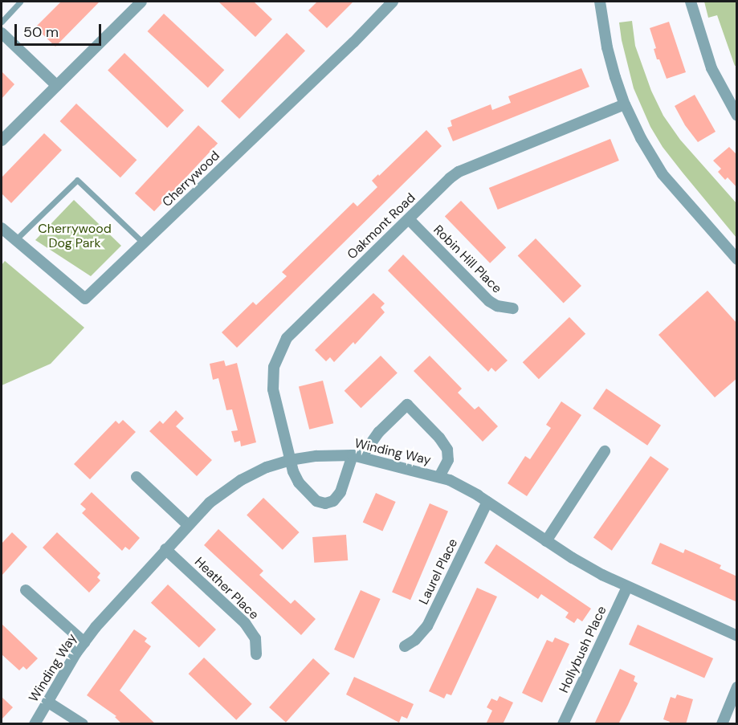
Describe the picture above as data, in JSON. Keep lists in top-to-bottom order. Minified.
{"streets":{"street":["Cherrywood","Oakmont Road","Robin Hill Place","Winding Way","Laurel Place","Heather Place","Hollybush Place"]},"crossings":[["Oakmont Road","Robin Hill Place"],["Oakmont Road","Winding Way"],["Winding Way","Laurel Place"],["Winding Way","Heather Place"],["Winding Way","Hollybush Place"]],"parks":["Cherrywood Dog Park"],"scale_bar":"50 m"}
